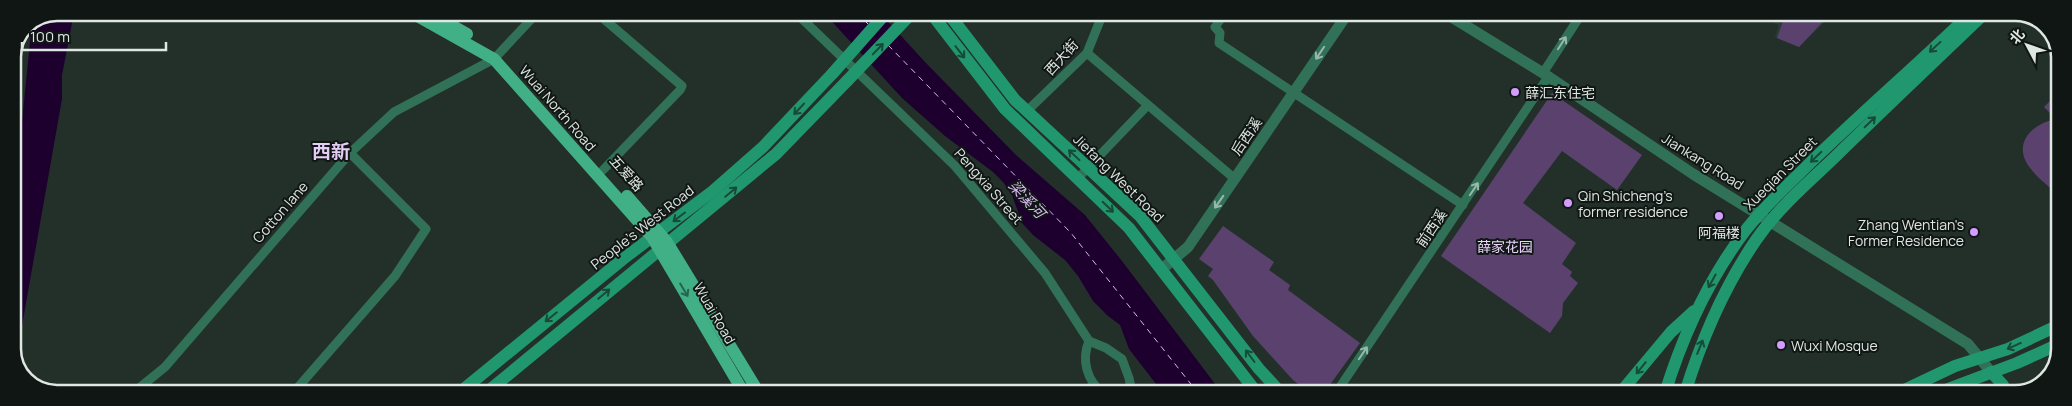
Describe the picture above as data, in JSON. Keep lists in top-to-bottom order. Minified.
{"streets":{"main road":["Wuai North Road","五爱路","Xueqian Street","Jiefang West Road","People's West Road","Wuai Road"],"street":["西大街","后西溪","Jiankang Road","Pengxia Street","Cotton lane","前西溪"]},"crossings":[["西大街","Jiefang West Road"],["Wuai North Road","五爱路"],["Wuai North Road","Cotton lane"],["Wuai North Road","People's West Road"],["Wuai North Road","Wuai Road"],["后西溪","Jiefang West Road"],["Jiankang Road","Xueqian Street"],["Jiankang Road","前西溪"],["五爱路","Cotton lane"],["五爱路","People's West Road"],["五爱路","Wuai Road"],["People's West Road","Wuai Road"]],"one_way":["后西溪","前西溪","Wuai Road"],"districts":["西新"],"water":["梁溪河"],"parks":["薛家花园"],"places":["薛汇东住宅","Qin Shicheng’s former residence","阿福楼","Zhang Wentian's Former Residence","Wuxi Mosque"],"scale_bar":"100 m","north":"top left"}
